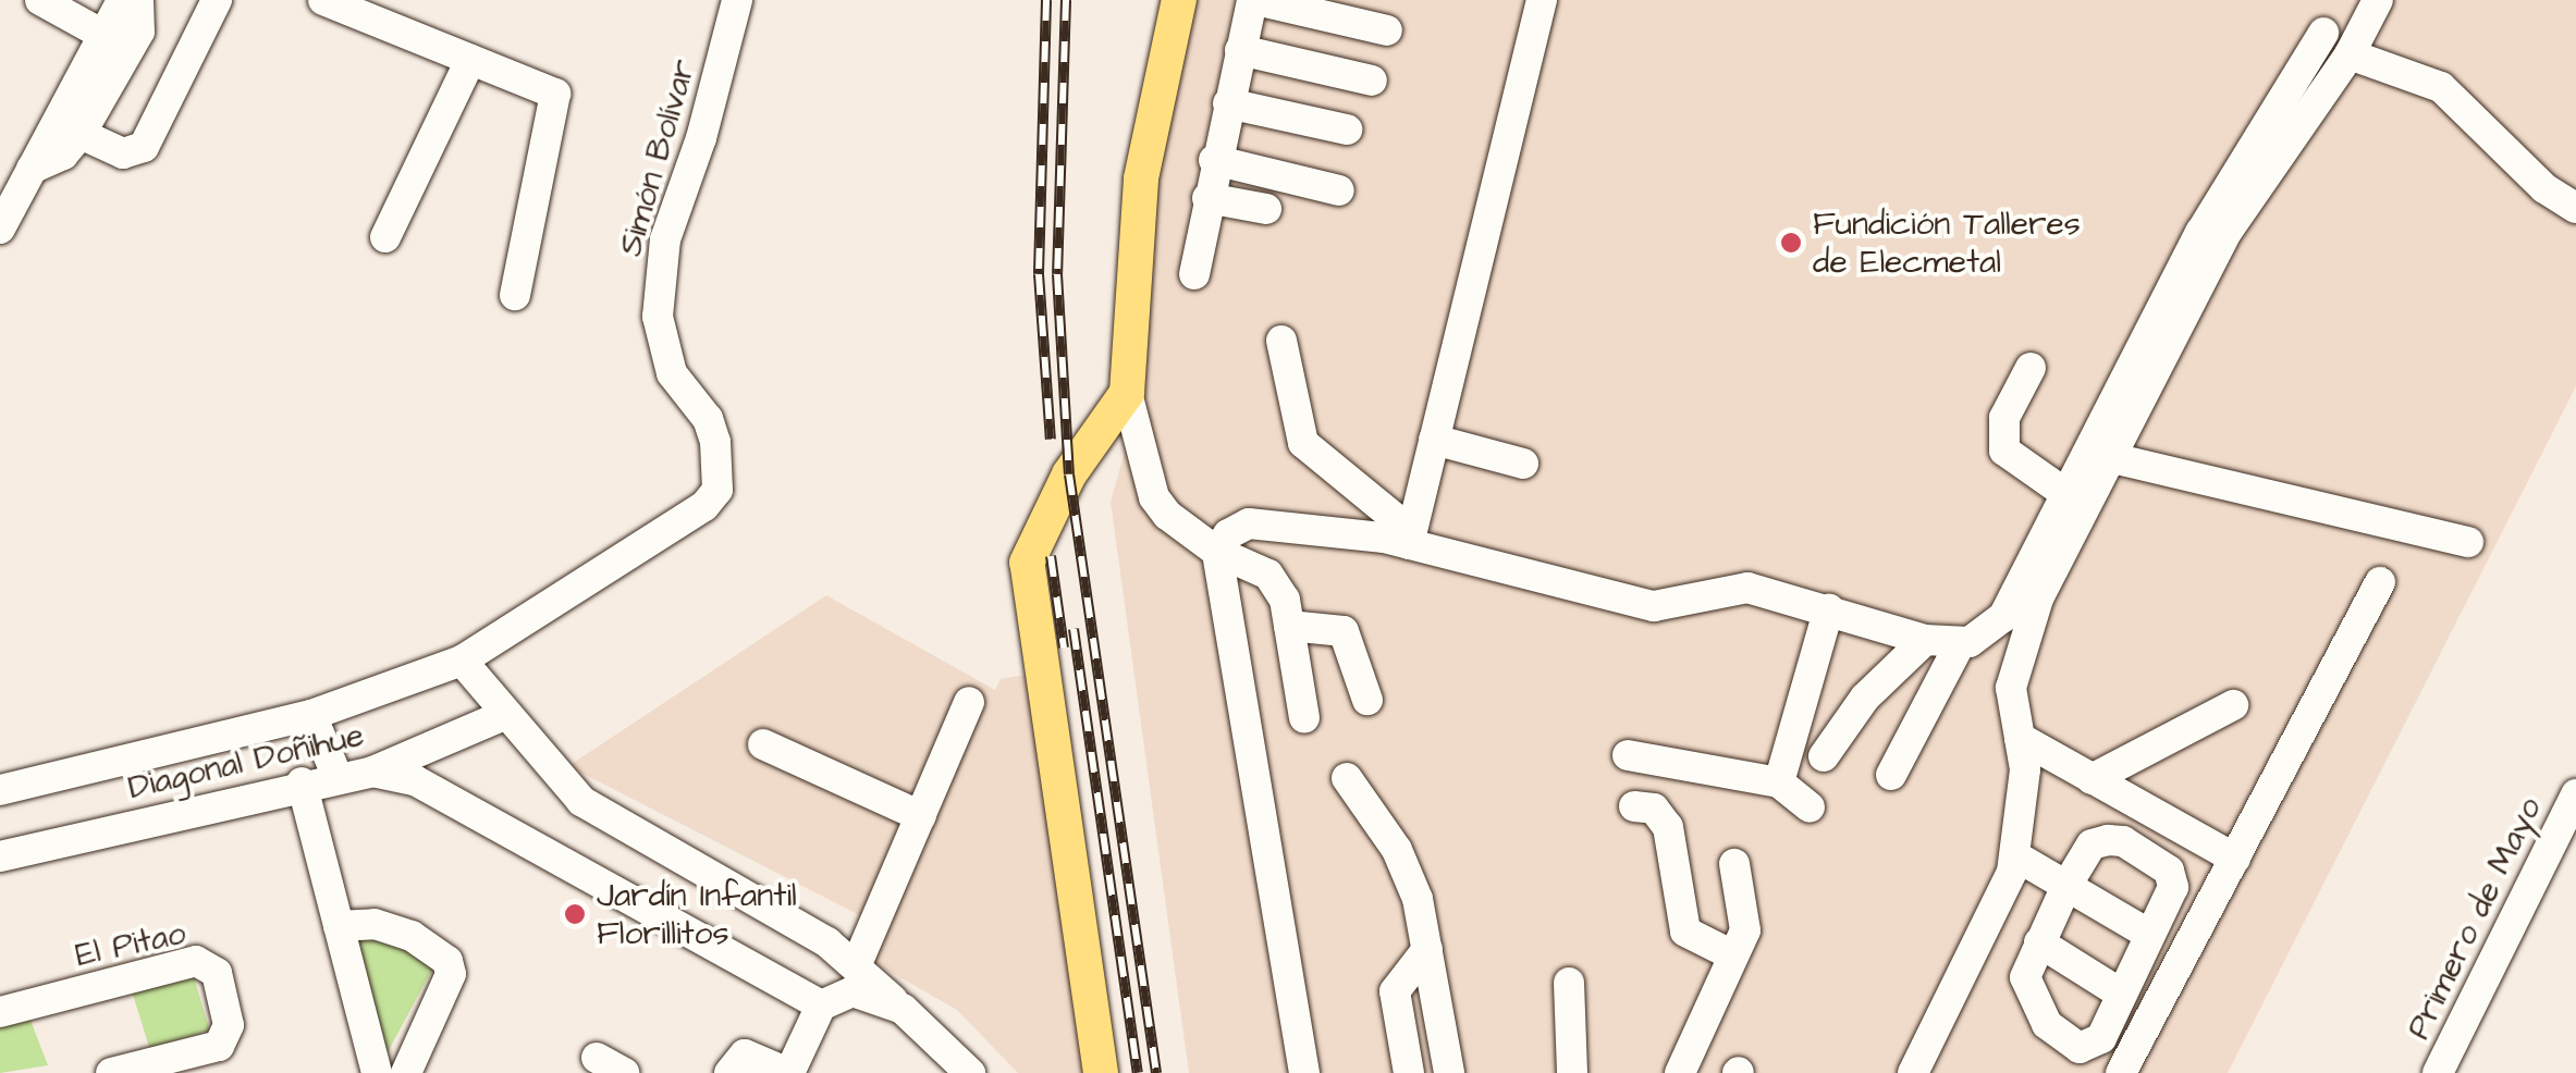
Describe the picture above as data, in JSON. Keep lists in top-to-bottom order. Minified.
{"streets":{"street":["Simón Bolívar","Diagonal Doñihue","Primero de Mayo","El Pitao"]},"places":["Fundición Talleres de Elecmetal","Jardín Infantil Florillitos"]}
